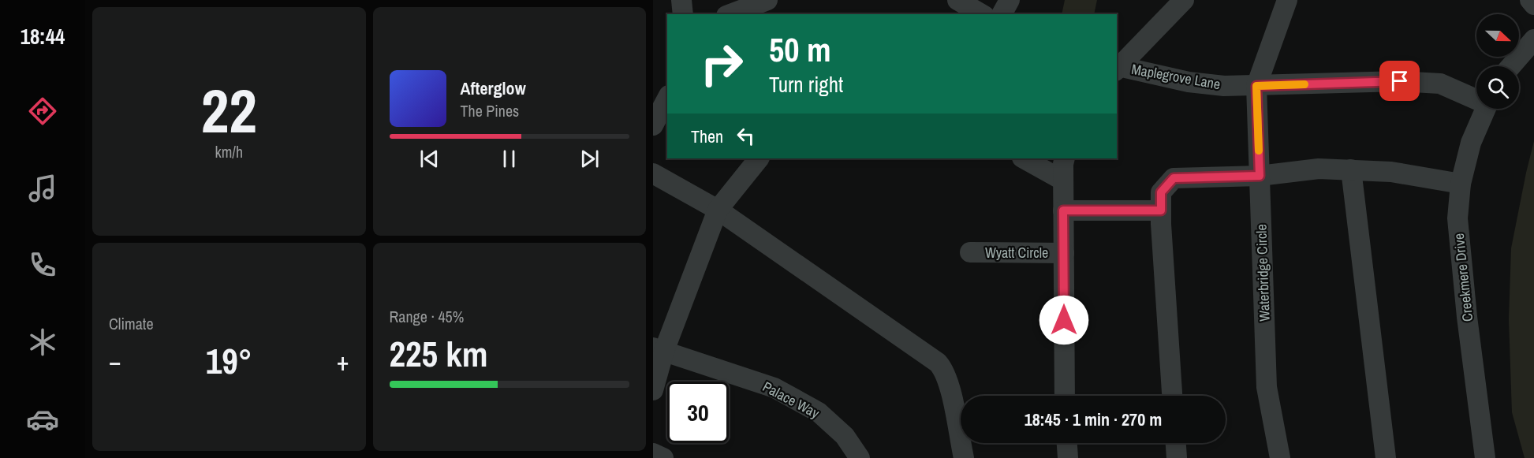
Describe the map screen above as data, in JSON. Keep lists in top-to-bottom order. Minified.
{"streets":{"street":["Maplegrove Lane","Wyatt Circle","Waterbridge Circle","Creekmere Drive","Palace Way"]},"crossings":[["Maplegrove Lane","Waterbridge Circle"]],"north":"right","page":{"tabs":"18:44","tile":[["22","km/h"],"Climate",["Range · 45%","225 km"]],"turn":["50 m","Turn right"],"song":["Afterglow","The Pines"],"then":"Then","heat":["−","19°","+"],"limit":"30","trip":"18:45 · 1 min · 270 m"}}
